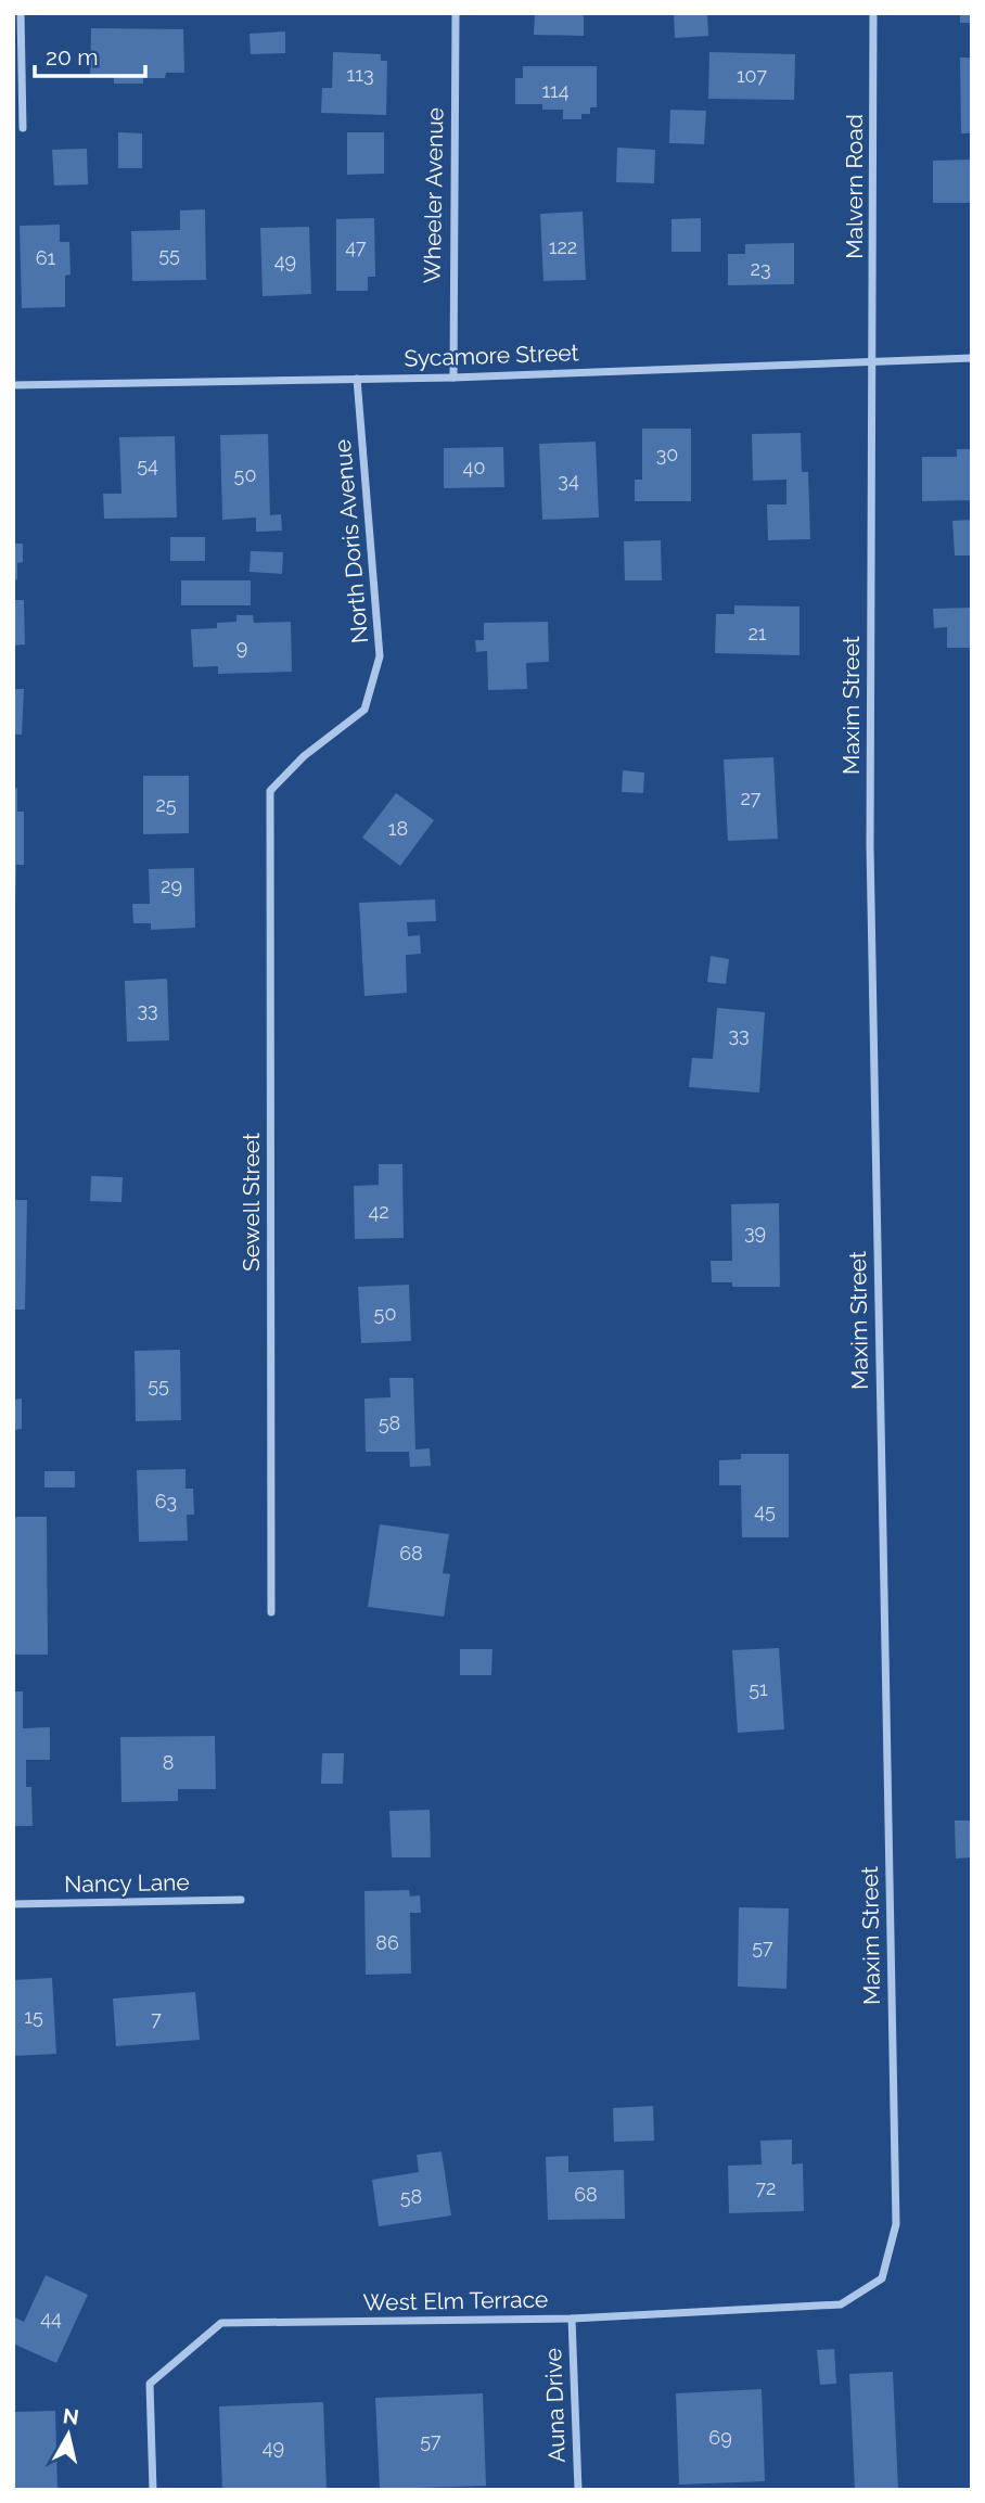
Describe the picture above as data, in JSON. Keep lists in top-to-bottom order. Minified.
{"streets":{"street":["Malvern Road","Wheeler Avenue","Sycamore Street","North Doris Avenue","Maxim Street","Sewell Street","Nancy Lane","West Elm Terrace","Auna Drive"]},"crossings":[["Malvern Road","Sycamore Street"],["Malvern Road","Maxim Street"],["Wheeler Avenue","Sycamore Street"],["Sycamore Street","North Doris Avenue"],["Sycamore Street","Maxim Street"],["North Doris Avenue","Sewell Street"],["Maxim Street","West Elm Terrace"],["West Elm Terrace","Auna Drive"]],"house_numbers":["113","107","114","47","122","55","61","49","23","30","54","40","50","34","21","9","27","25","18","29","33","33","42","39","50","55","58","63","45","68","51","8","86","57","15","7","72","68","58","44","69","57","49"],"scale_bar":"20 m","north":"top"}
